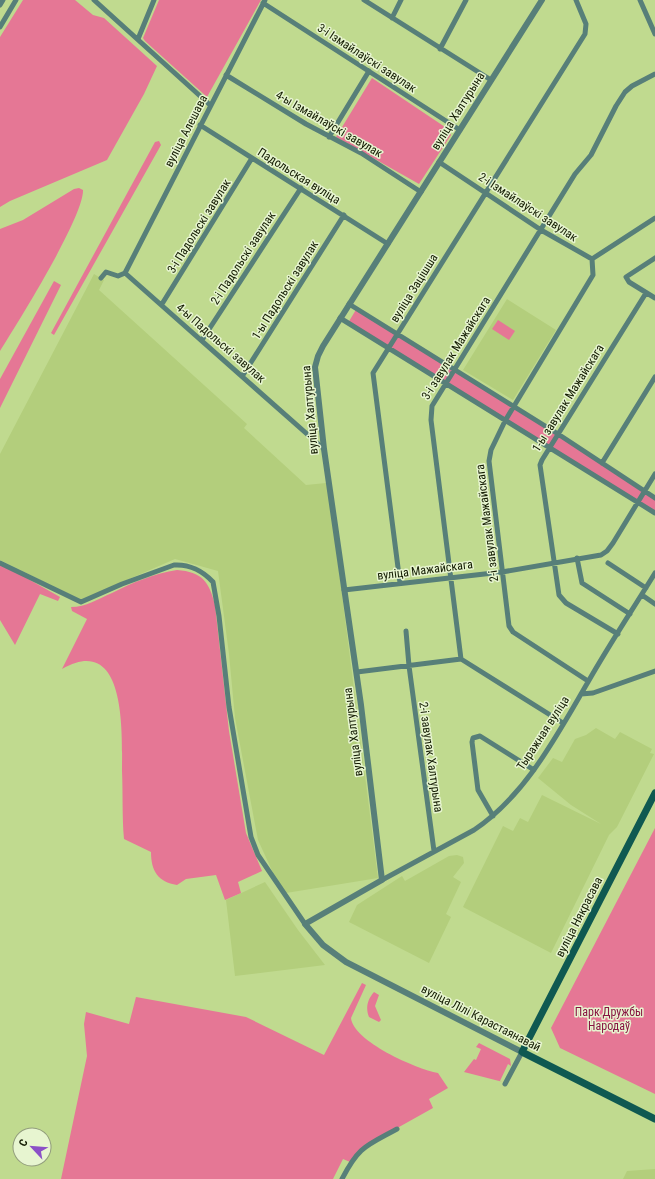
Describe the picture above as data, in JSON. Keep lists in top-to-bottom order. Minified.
{"streets":{"main road":["вуліца Някрасава","вуліца Лілі Карастаянавай"],"street":["3-і Ізмайлаўскі завулак","вуліца Халтурына","4-ы Ізмайлаўскі завулак","вуліца Алешава","Падольская вуліца","2-і Ізмайлаўскі завулак","3-і Падольскі завулак","2-і Падольскі завулак","вуліца Зацішша","1-ы Падольскі завулак","4-ы Падольскі завулак","3-і завулак Мажайскага","1-ы завулак Мажайскага","2-і завулак Мажайскага","вуліца Мажайскага","Тыражная вуліца","2-і завулак Халтурына"]},"crossings":[["3-і Ізмайлаўскі завулак","вуліца Халтурына"],["3-і Ізмайлаўскі завулак","вуліца Алешава"],["вуліца Халтурына","4-ы Ізмайлаўскі завулак"],["вуліца Халтурына","Падольская вуліца"],["вуліца Халтурына","2-і Ізмайлаўскі завулак"],["вуліца Халтурына","4-ы Падольскі завулак"],["вуліца Халтурына","вуліца Мажайскага"],["вуліца Халтурына","Тыражная вуліца"],["4-ы Ізмайлаўскі завулак","вуліца Алешава"],["вуліца Алешава","Падольская вуліца"],["вуліца Алешава","4-ы Падольскі завулак"],["Падольская вуліца","3-і Падольскі завулак"],["Падольская вуліца","2-і Падольскі завулак"],["Падольская вуліца","1-ы Падольскі завулак"],["2-і Ізмайлаўскі завулак","вуліца Зацішша"],["2-і Ізмайлаўскі завулак","3-і завулак Мажайскага"],["2-і Ізмайлаўскі завулак","2-і завулак Мажайскага"],["3-і Падольскі завулак","4-ы Падольскі завулак"],["2-і Падольскі завулак","4-ы Падольскі завулак"],["вуліца Зацішша","вуліца Мажайскага"],["1-ы Падольскі завулак","4-ы Падольскі завулак"],["3-і завулак Мажайскага","вуліца Мажайскага"],["1-ы завулак Мажайскага","вуліца Мажайскага"],["1-ы завулак Мажайскага","Тыражная вуліца"],["2-і завулак Мажайскага","вуліца Мажайскага"],["2-і завулак Мажайскага","Тыражная вуліца"],["Тыражная вуліца","2-і завулак Халтурына"],["Тыражная вуліца","вуліца Лілі Карастаянавай"],["вуліца Някрасава","вуліца Лілі Карастаянавай"]],"parks":["Парк Дружбы Народаў"],"north":"top left"}
